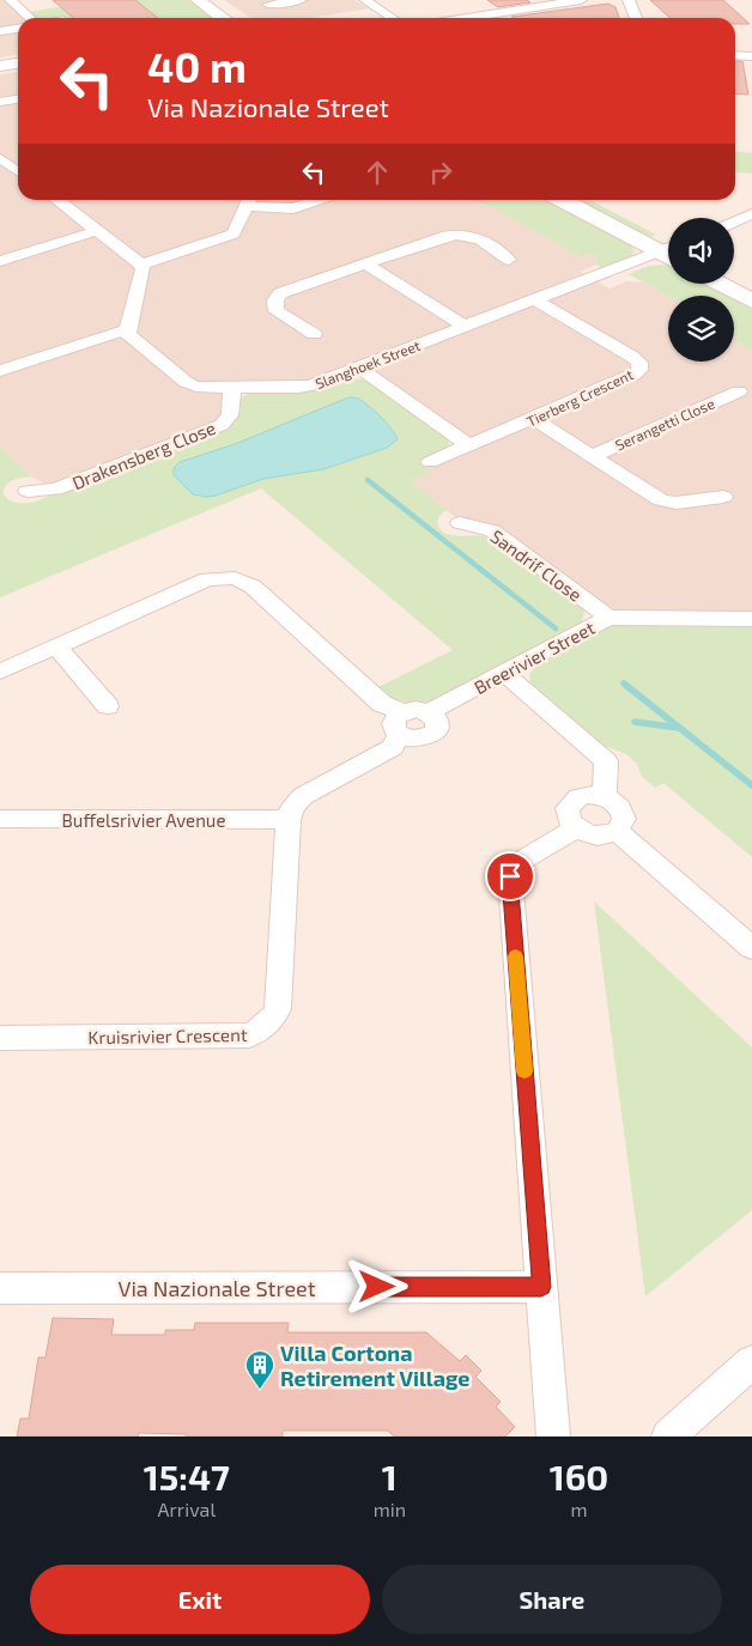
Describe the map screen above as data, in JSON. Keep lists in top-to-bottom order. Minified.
{"streets":{"street":["Slanghoek Street","Tierberg Crescent","Serangetti Close","Drakensberg Close","Sandrif Close","Breerivier Street","Buffelsrivier Avenue","Kruisrivier Crescent","Via Nazionale Street"]},"crossings":[["Slanghoek Street","Tierberg Crescent"],["Slanghoek Street","Drakensberg Close"],["Tierberg Crescent","Serangetti Close"],["Sandrif Close","Breerivier Street"],["Buffelsrivier Avenue","Kruisrivier Crescent"]],"places":{"building":["Villa Cortona Retirement Village"]},"page":{"turn":["40 m","Via Nazionale Street"],"eta":["15:47","Arrival","1","min","160","m"],"buttons":["Exit","Share"]}}
